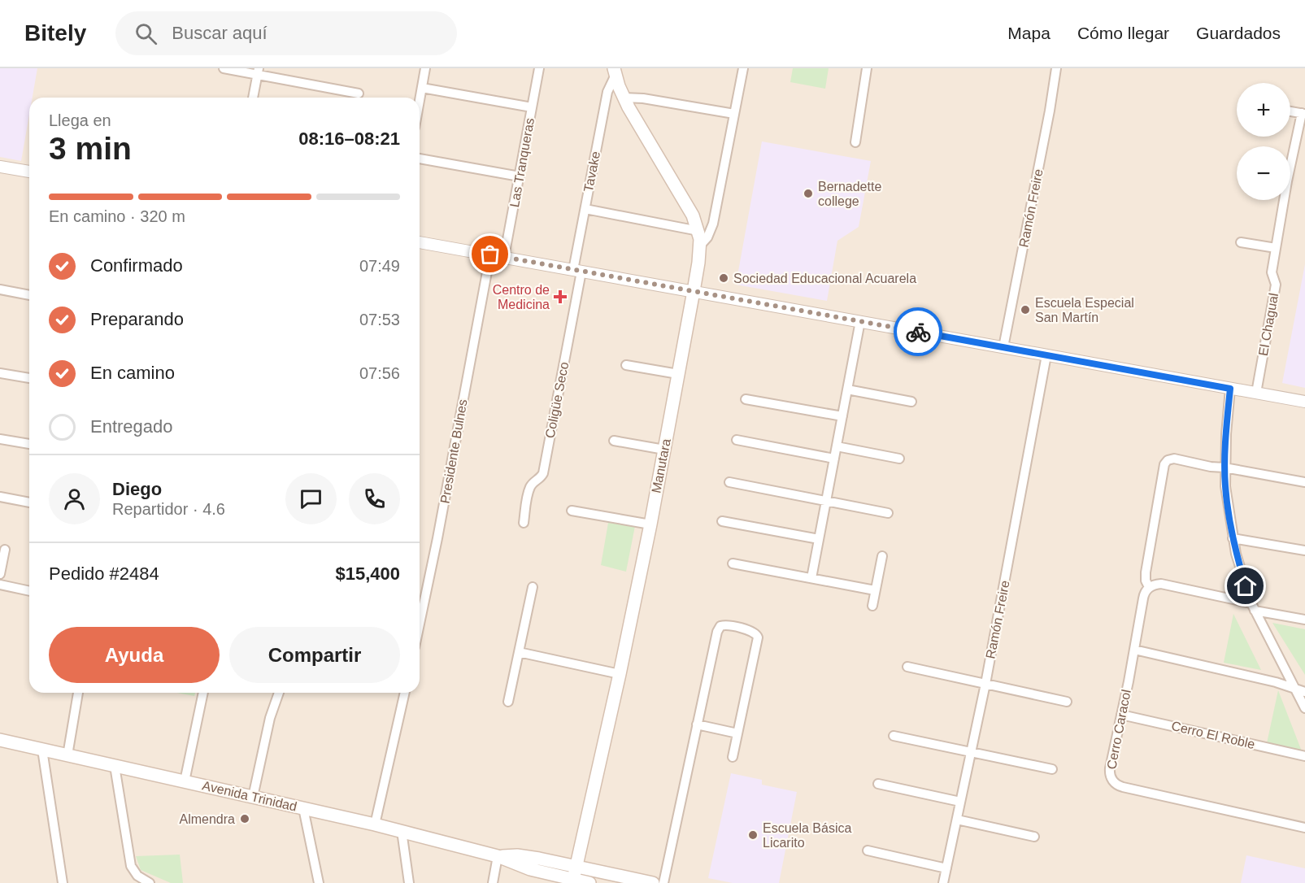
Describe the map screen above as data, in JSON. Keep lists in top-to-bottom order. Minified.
{"streets":{"main road":["Manutara","Avenida Trinidad"],"street":["Las Tranqueras","Tavake","Ramón Freire","El Chagual","Coligüe Seco","Presidente Bulnes","Cerro Caracol","Cerro El Roble"]},"crossings":[["Tavake","Coligüe Seco"],["Tavake","Manutara"],["Manutara","Avenida Trinidad"],["Cerro Caracol","Cerro El Roble"]],"places":{"other":["Bernadette college","Sociedad Educacional Acuarela","Escuela Especial San Martín","Almendra","Escuela Básica Licarito"],"health":["Centro de Medicina"]},"page":{"header":"Bitely","search":"Buscar aquí","nav":["Mapa","Cómo llegar","Guardados"],"map_buttons":["+","−"],"heading":["3 min","Llega en","08:16–08:21"],"panel":["Diego","Repartidor · 4.6","Pedido #2484","$15,400"],"bar":"En camino · 320 m","list":[["Confirmado","07:49"],["Preparando","07:53"],["En camino","07:56"],"Entregado"],"buttons":["Ayuda","Compartir"]}}
